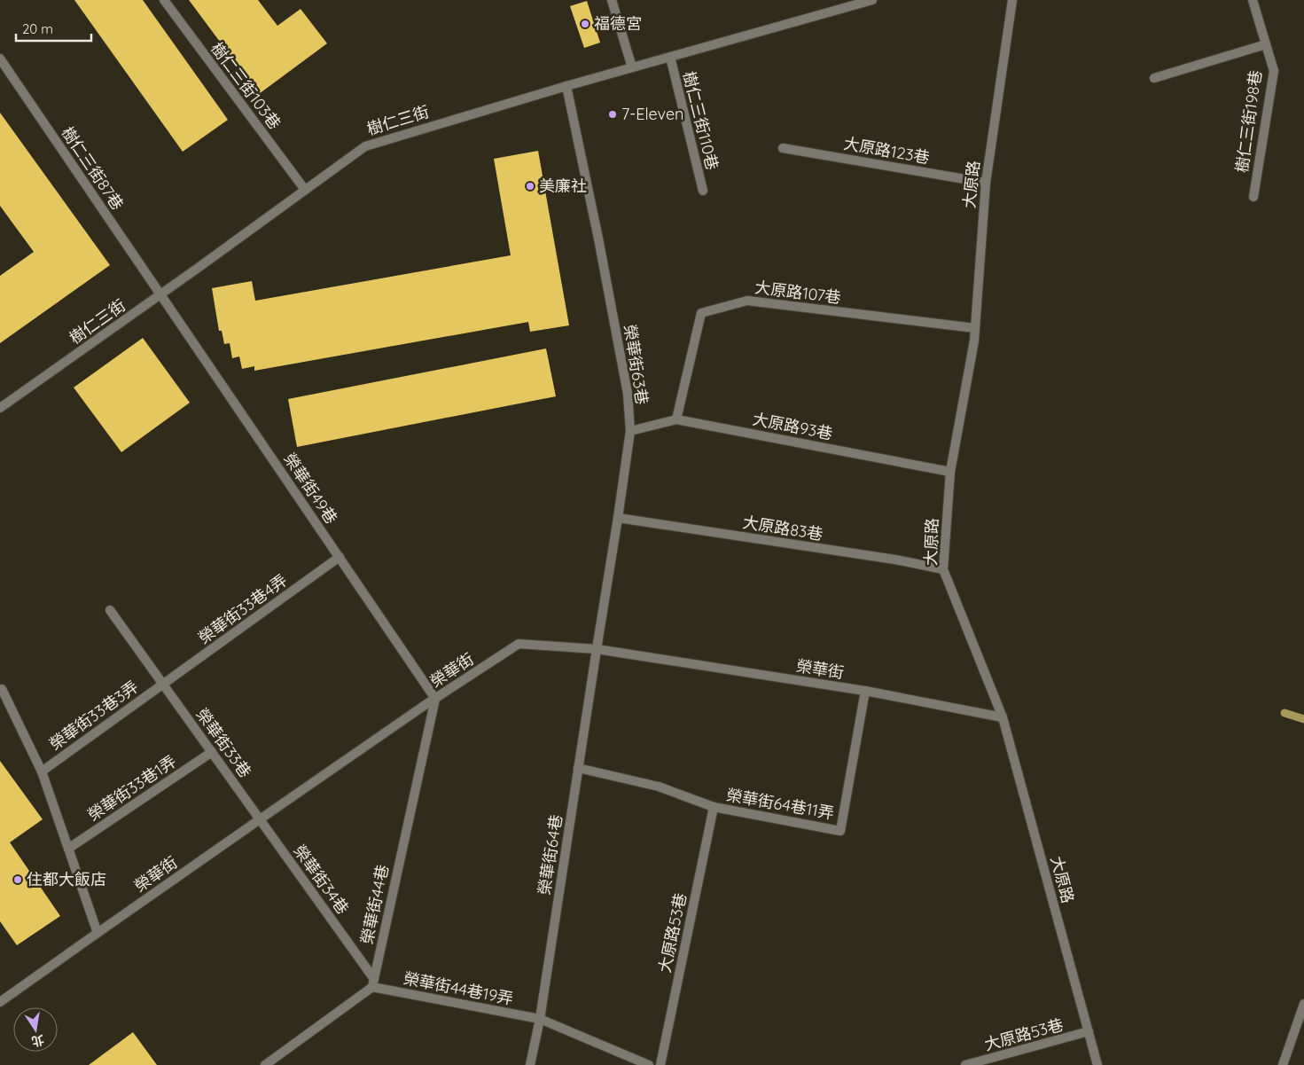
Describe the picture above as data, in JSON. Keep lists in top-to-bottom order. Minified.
{"streets":{"street":["樹仁三街103巷","樹仁三街","樹仁三街110巷","樹仁三街198巷","大原路123巷","樹仁三街87巷","大原路","大原路107巷","榮華街63巷","大原路93巷","榮華街49巷","大原路83巷","榮華街33巷4弄","榮華街","榮華街33巷3弄","榮華街33巷","榮華街33巷1弄","榮華街64巷11弄","榮華街64巷","榮華街34巷","榮華街44巷","大原路53巷","榮華街44巷19弄"]},"crossings":[["樹仁三街103巷","樹仁三街"],["樹仁三街","樹仁三街110巷"],["樹仁三街","樹仁三街87巷"],["樹仁三街","榮華街63巷"],["樹仁三街","榮華街49巷"],["大原路123巷","大原路"],["樹仁三街87巷","榮華街49巷"],["大原路","大原路107巷"],["大原路","大原路93巷"],["大原路","大原路83巷"],["大原路","榮華街"],["大原路","大原路53巷"],["大原路107巷","大原路93巷"],["榮華街63巷","大原路93巷"],["榮華街63巷","大原路83巷"],["榮華街63巷","榮華街"],["榮華街63巷","榮華街64巷"],["榮華街49巷","榮華街33巷4弄"],["榮華街49巷","榮華街"],["榮華街49巷","榮華街44巷"],["榮華街33巷4弄","榮華街33巷3弄"],["榮華街33巷4弄","榮華街33巷"],["榮華街","榮華街33巷"],["榮華街","榮華街64巷11弄"],["榮華街","榮華街64巷"],["榮華街","榮華街34巷"],["榮華街","榮華街44巷"],["榮華街33巷3弄","榮華街33巷"],["榮華街33巷","榮華街33巷1弄"],["榮華街33巷","榮華街34巷"],["榮華街64巷11弄","榮華街64巷"],["榮華街64巷11弄","大原路53巷"],["榮華街64巷","榮華街44巷19弄"],["榮華街34巷","榮華街44巷"],["榮華街34巷","榮華街44巷19弄"],["榮華街44巷","榮華街44巷19弄"]],"places":["福德宮","7-Eleven","美廉社","住都大飯店"],"scale_bar":"20 m","north":"bottom"}
